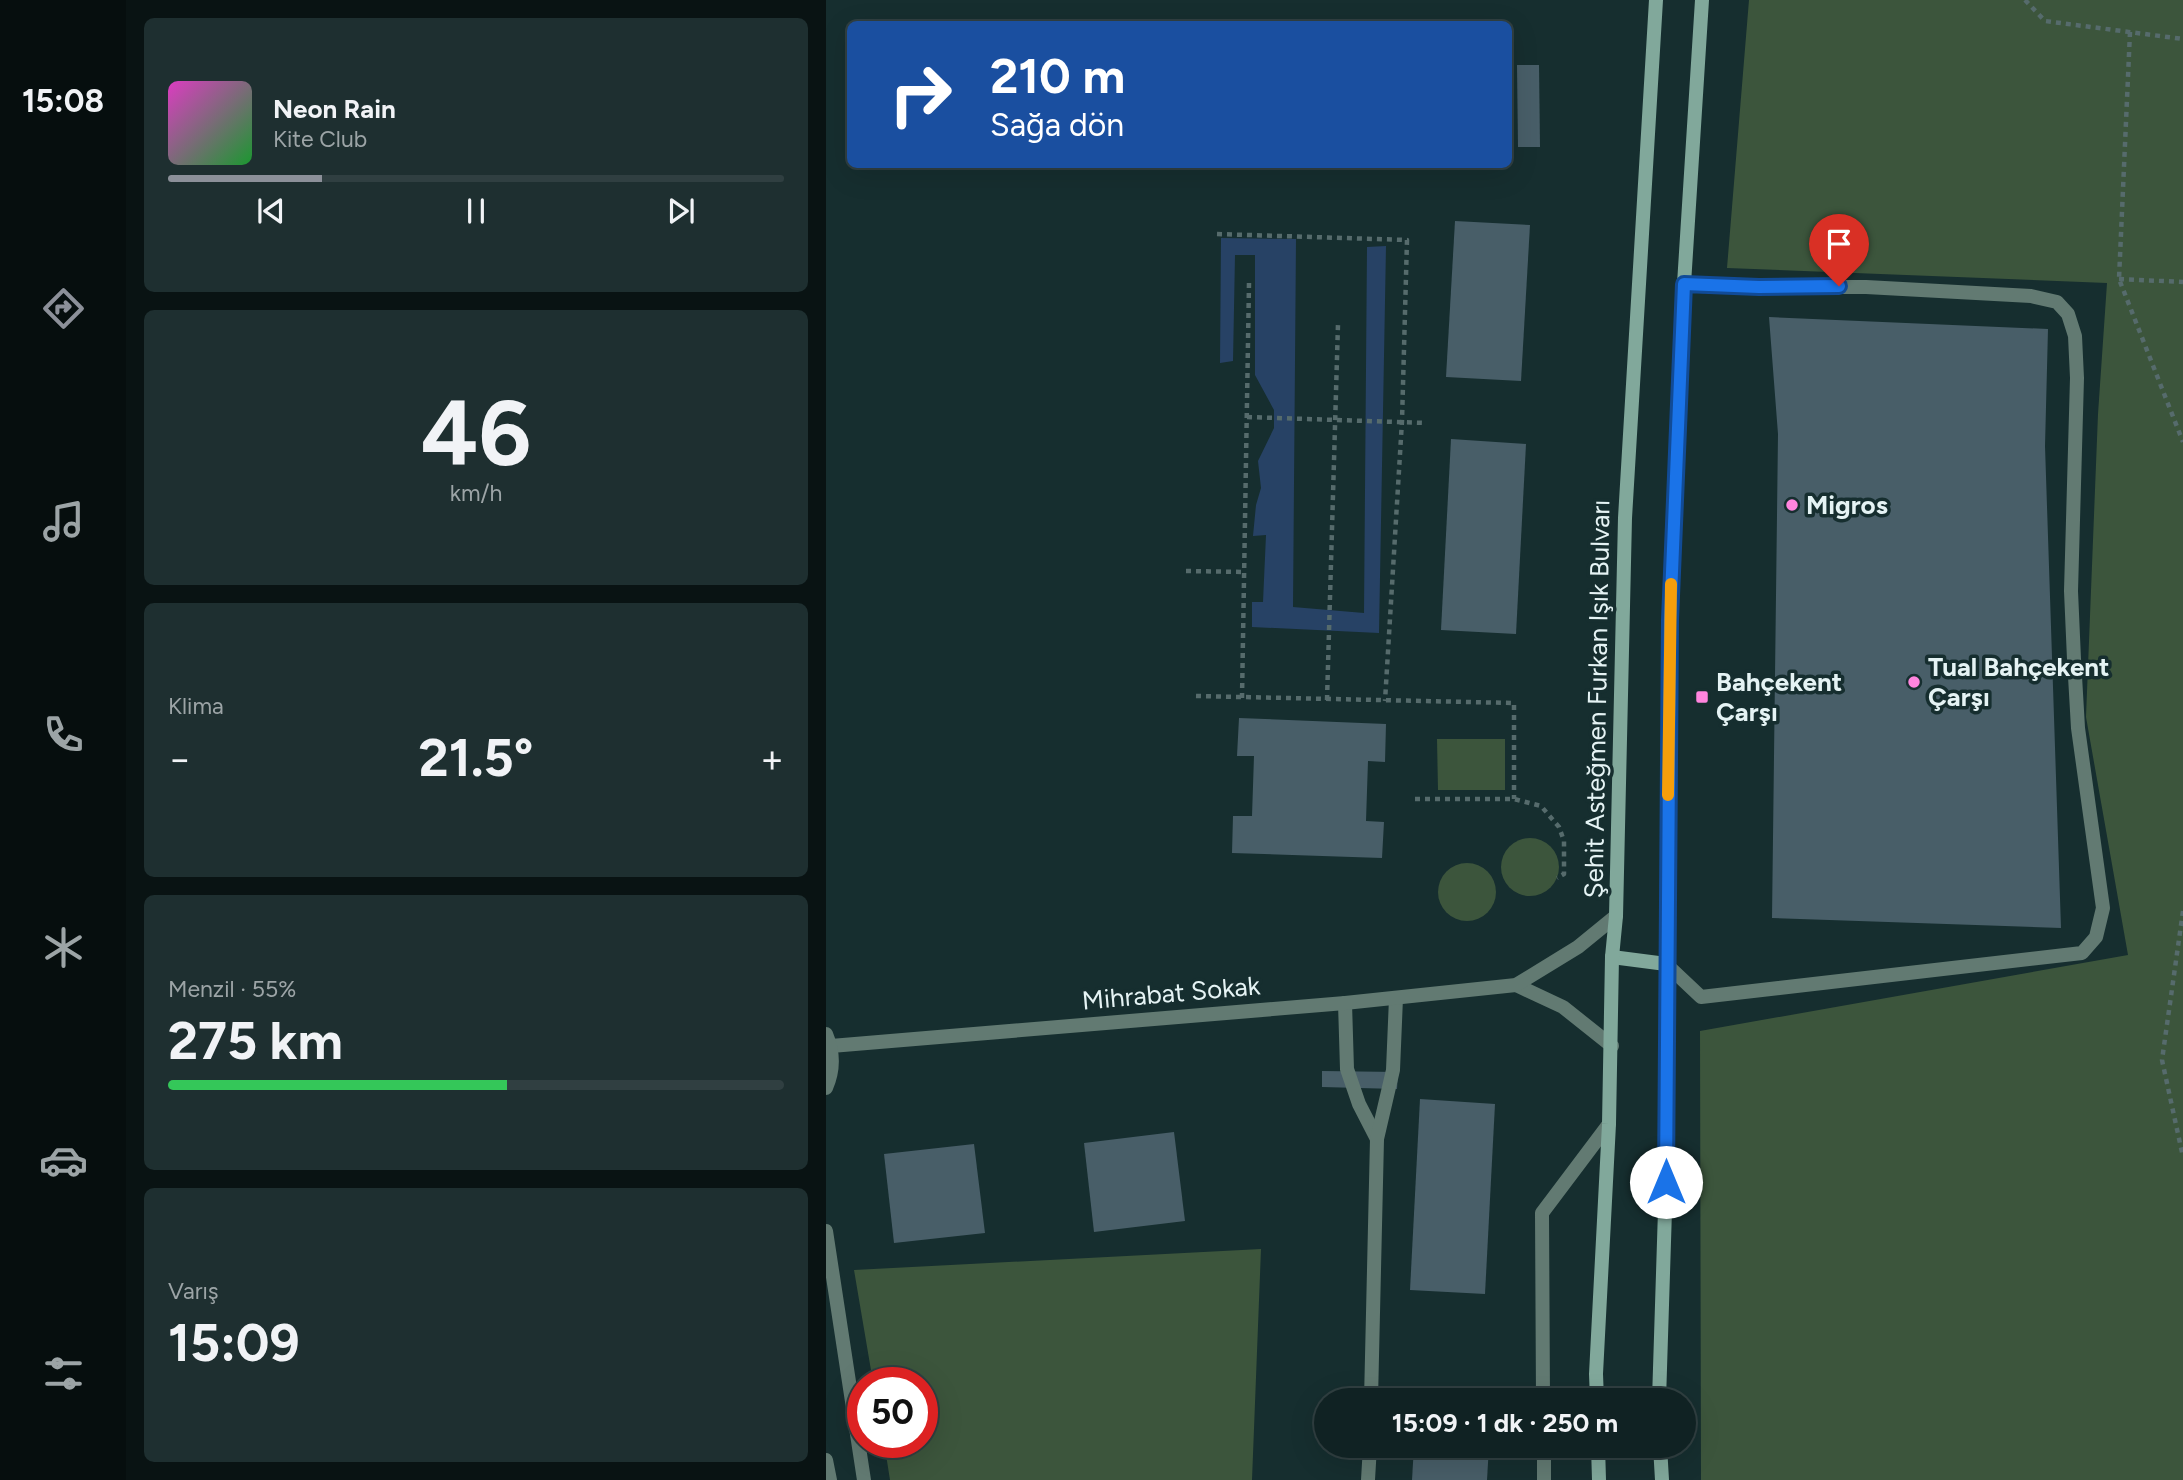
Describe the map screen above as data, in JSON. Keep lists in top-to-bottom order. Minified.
{"streets":{"main road":["Şehit Asteğmen Furkan Işık Bulvarı"],"street":["Mihrabat Sokak"]},"places":{"other":["Migros","Tual Bahçekent Çarşı"],"transit":["Bahçekent Çarşı"]},"page":{"tabs":"15:08","turn":["210 m","Sağa dön"],"song":["Neon Rain","Kite Club"],"tile":[["46","km/h"],"Klima",["Menzil · 55%","275 km"],["Varış","15:09"]],"heat":["−","21.5°","+"],"limit":"50","trip":"15:09 · 1 dk · 250 m"}}
